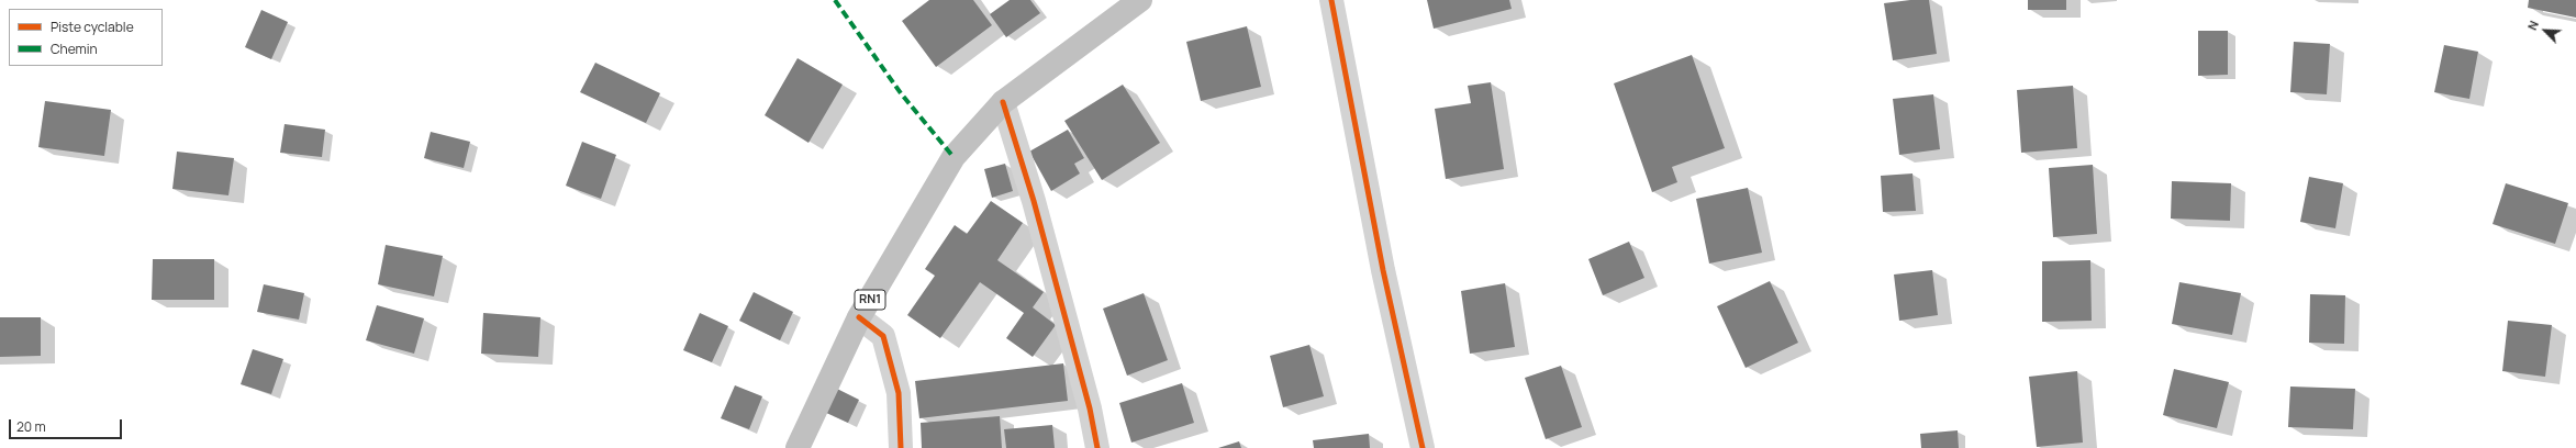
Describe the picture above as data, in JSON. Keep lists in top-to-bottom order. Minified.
{"streets":{"highway":["RN1"]},"legend":["Piste cyclable","Chemin"],"scale_bar":"20 m","north":"top left"}
